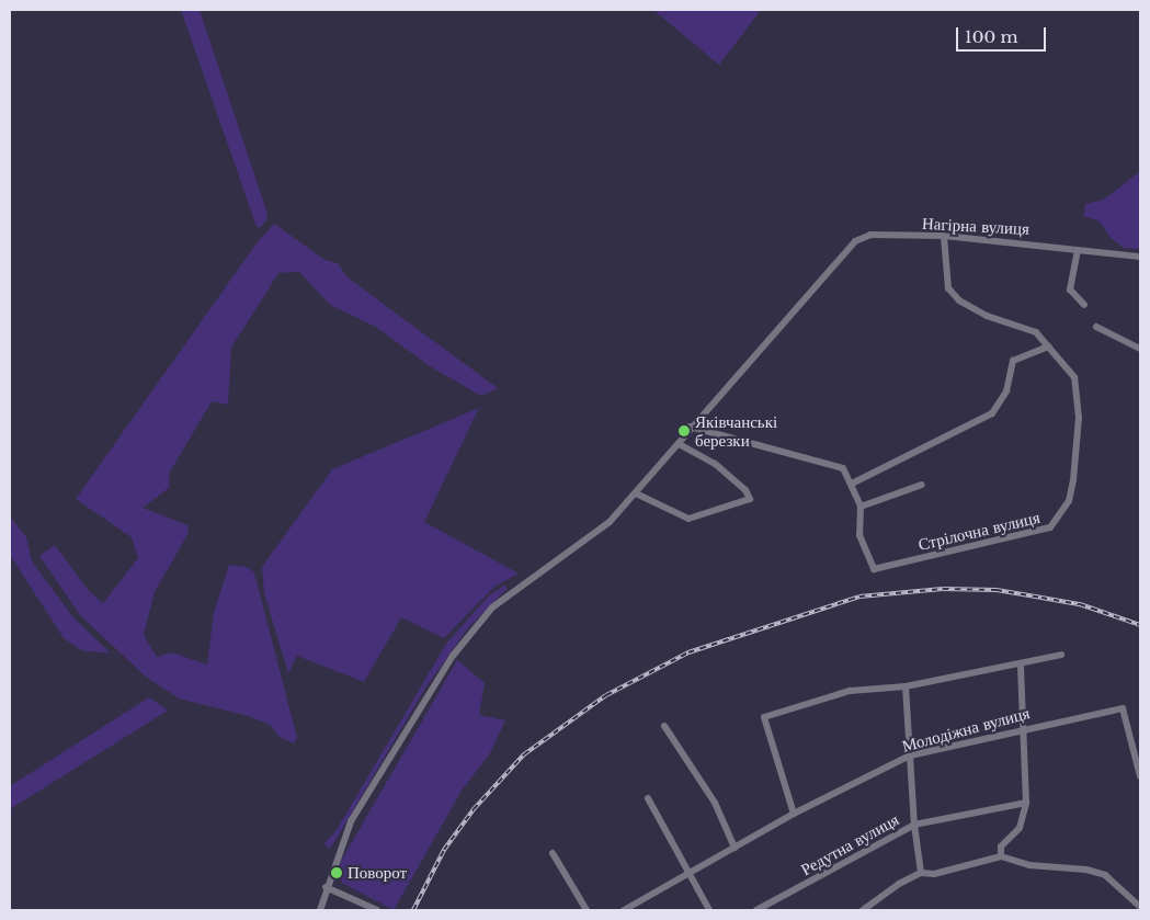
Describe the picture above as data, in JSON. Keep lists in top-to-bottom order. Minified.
{"streets":{"street":["Нагірна вулиця","Стрілочна вулиця","Молодіжна вулиця","Редутна вулиця"]},"crossings":[["Нагірна вулиця","Стрілочна вулиця"]],"places":["Яківчанські березки","Поворот"],"scale_bar":"100 m"}
